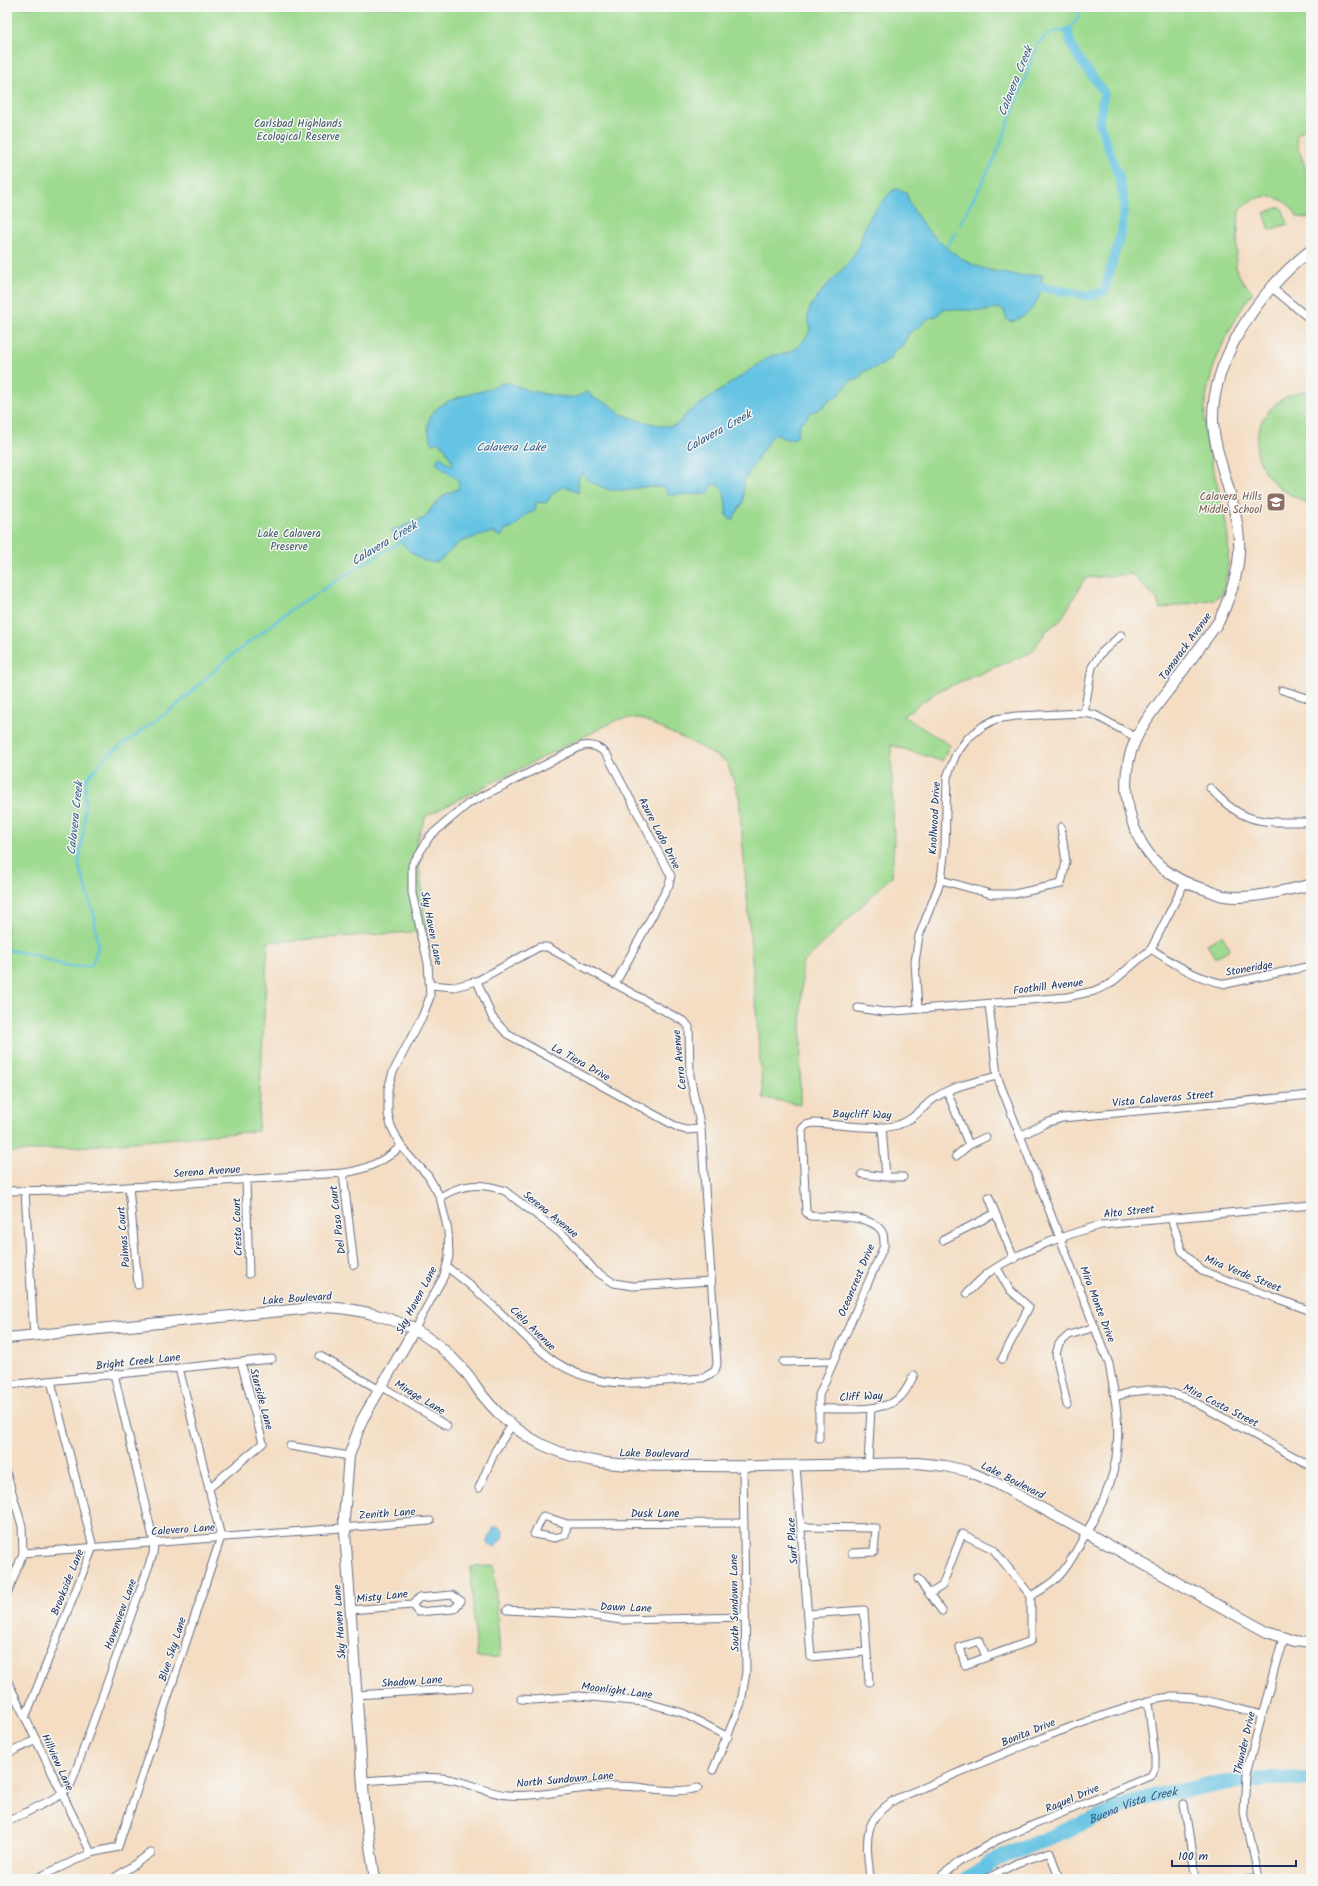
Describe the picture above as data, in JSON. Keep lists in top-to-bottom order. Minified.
{"streets":{"street":["Tamarack Avenue","Knollwood Drive","Azure Lado Drive","Sky Haven Lane","Stoneridge","Foothill Avenue","Cerro Avenue","La Tiera Drive","Vista Calaveras Street","Baycliff Way","Serena Avenue","Alto Street","Del Paso Court","Cresta Court","Palmas Court","Mira Verde Street","Oceancrest Drive","Lake Boulevard","Mira Monte Drive","Cielo Avenue","Bright Creek Lane","Cliff Way","Mirage Lane","Starside Lane","Mira Costa Street","Zenith Lane","Dusk Lane","Calevero Lane","Surf Place","Brookside Lane","Misty Lane","South Sundown Lane","Dawn Lane","Havenview Lane","Blue Sky Lane","Shadow Lane","Moonlight Lane","Bonita Drive","Thunder Drive","Hillview Lane","North Sundown Lane","Raquel Drive"]},"crossings":[["Tamarack Avenue","Knollwood Drive"],["Tamarack Avenue","Foothill Avenue"],["Knollwood Drive","Foothill Avenue"],["Azure Lado Drive","Sky Haven Lane"],["Azure Lado Drive","Cerro Avenue"],["Sky Haven Lane","Cerro Avenue"],["Sky Haven Lane","Serena Avenue"],["Sky Haven Lane","Lake Boulevard"],["Sky Haven Lane","Cielo Avenue"],["Sky Haven Lane","Mirage Lane"],["Sky Haven Lane","Zenith Lane"],["Sky Haven Lane","Calevero Lane"],["Sky Haven Lane","Misty Lane"],["Sky Haven Lane","Shadow Lane"],["Sky Haven Lane","North Sundown Lane"],["Stoneridge","Foothill Avenue"],["Foothill Avenue","Mira Monte Drive"],["Cerro Avenue","La Tiera Drive"],["Cerro Avenue","Serena Avenue"],["Cerro Avenue","Cielo Avenue"],["Vista Calaveras Street","Mira Monte Drive"],["Baycliff Way","Oceancrest Drive"],["Baycliff Way","Mira Monte Drive"],["Serena Avenue","Del Paso Court"],["Serena Avenue","Cresta Court"],["Serena Avenue","Palmas Court"],["Alto Street","Mira Verde Street"],["Alto Street","Mira Monte Drive"],["Oceancrest Drive","Cliff Way"],["Lake Boulevard","Mira Monte Drive"],["Lake Boulevard","Surf Place"],["Lake Boulevard","South Sundown Lane"],["Lake Boulevard","Thunder Drive"],["Mira Monte Drive","Mira Costa Street"],["Bright Creek Lane","Starside Lane"],["Bright Creek Lane","Brookside Lane"],["Bright Creek Lane","Havenview Lane"],["Zenith Lane","Calevero Lane"],["Dusk Lane","South Sundown Lane"],["Calevero Lane","Brookside Lane"],["Calevero Lane","Havenview Lane"],["Calevero Lane","Blue Sky Lane"],["Brookside Lane","Hillview Lane"],["South Sundown Lane","Dawn Lane"],["South Sundown Lane","Moonlight Lane"],["Havenview Lane","Hillview Lane"],["Blue Sky Lane","Hillview Lane"],["Bonita Drive","Thunder Drive"],["Bonita Drive","Raquel Drive"]],"water":["Calavera Creek","Calavera Lake","Buena Vista Creek"],"parks":["Carlsbad Highlands Ecological Reserve","Lake Calavera Preserve"],"places":{"school or university":["Calavera Hills Middle School"]},"scale_bar":"100 m"}
